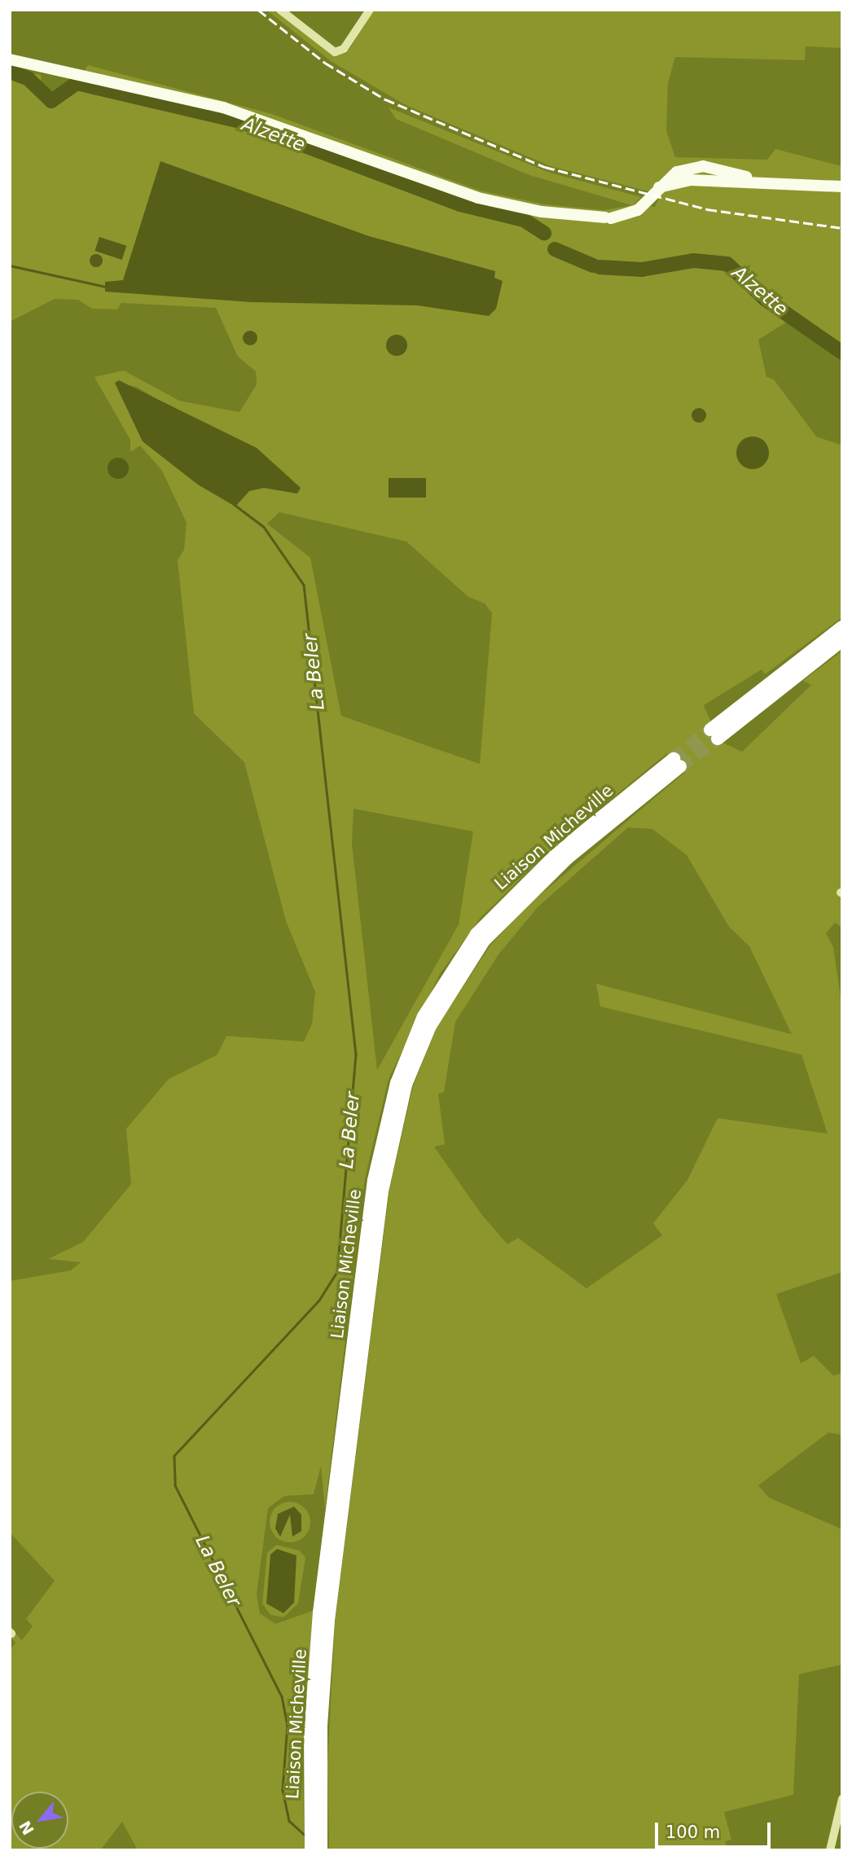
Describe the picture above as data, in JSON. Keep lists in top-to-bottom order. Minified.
{"streets":{"highway":["Liaison Micheville"]},"water":["Alzette","La Beler"],"scale_bar":"100 m","north":"bottom left"}
